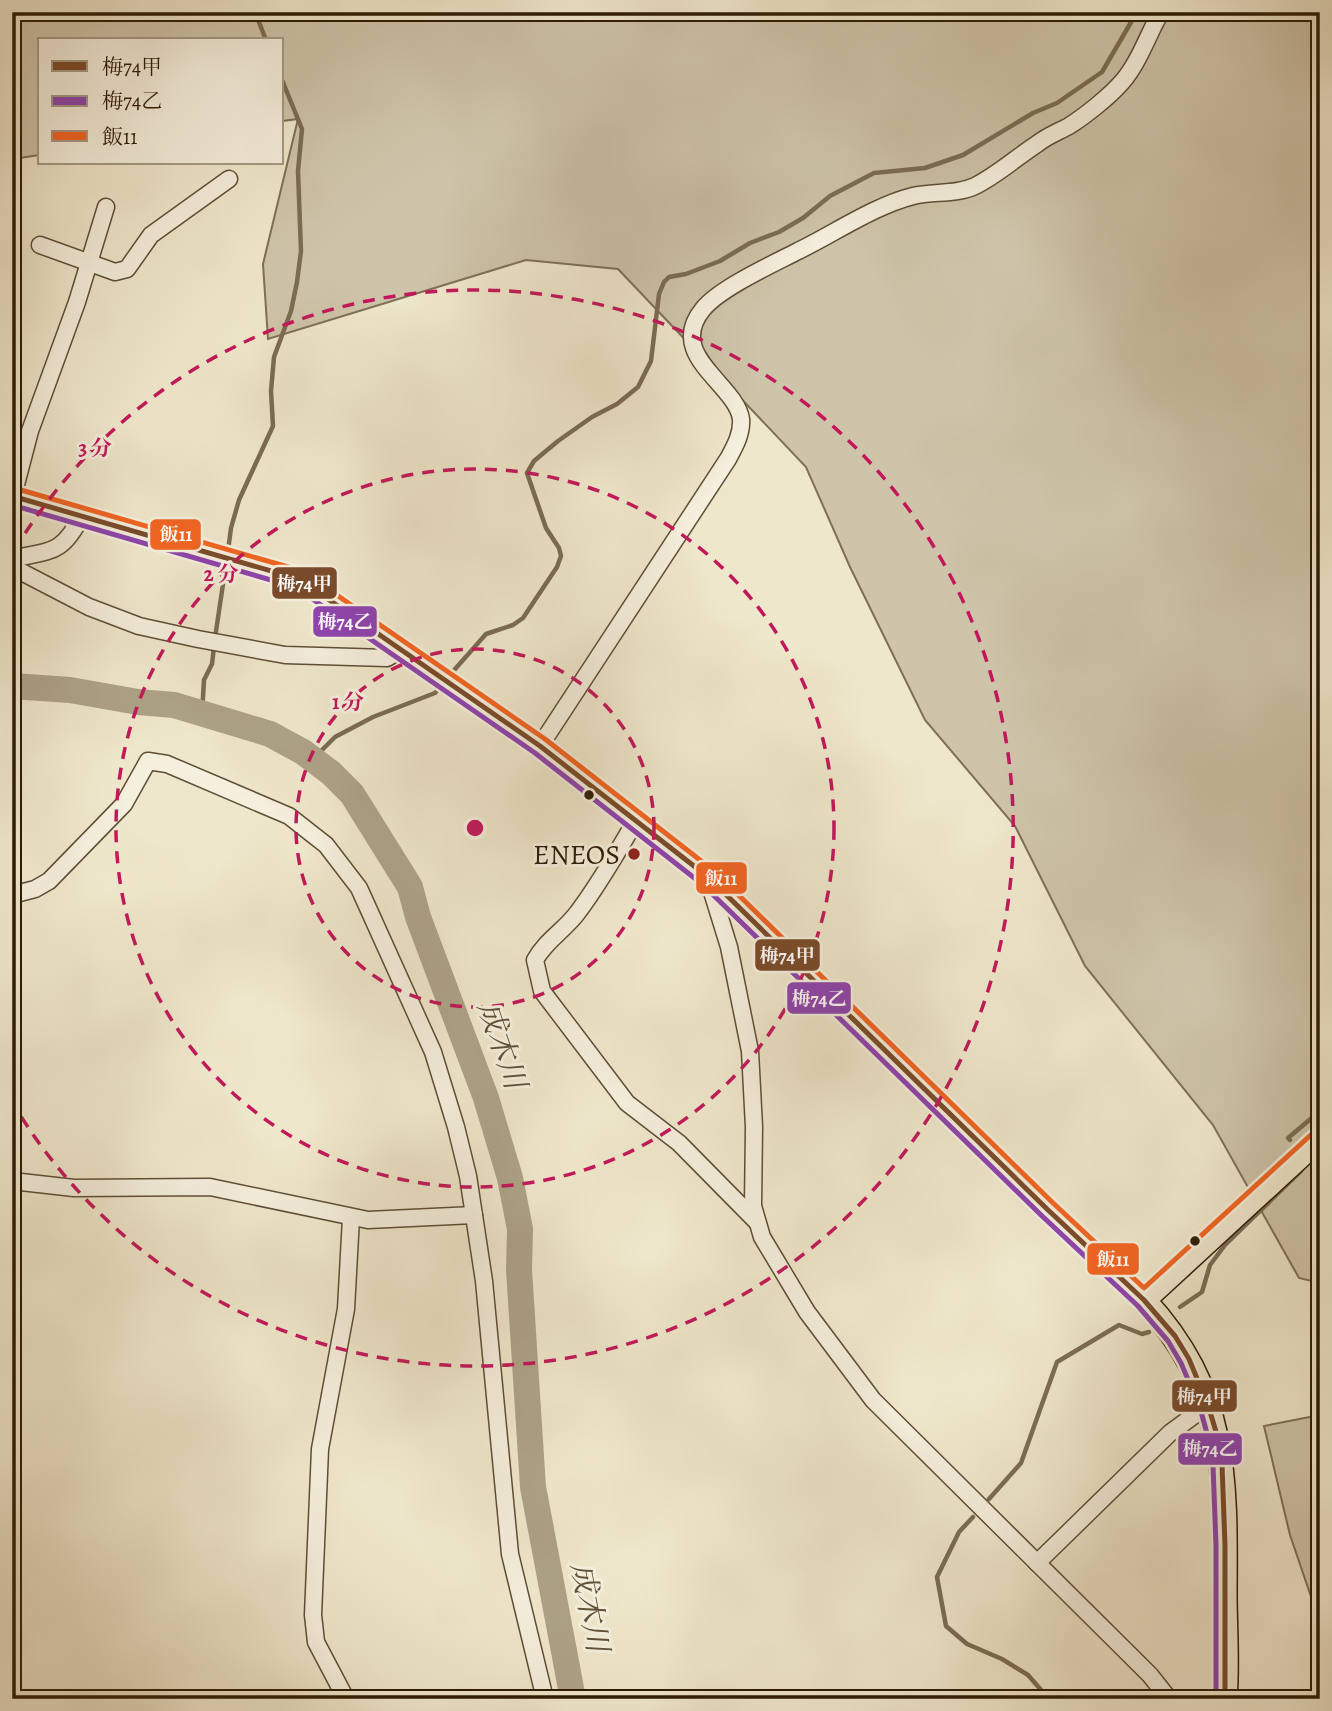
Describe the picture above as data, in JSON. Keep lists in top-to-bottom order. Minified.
{"water":["成木川"],"places":["ENEOS"],"lines":["transit line 飯11","transit line 梅74甲","transit line 梅74乙"],"legend":["梅74甲","梅74乙","飯11"],"rings":["3 分","2 分","1 分"]}
